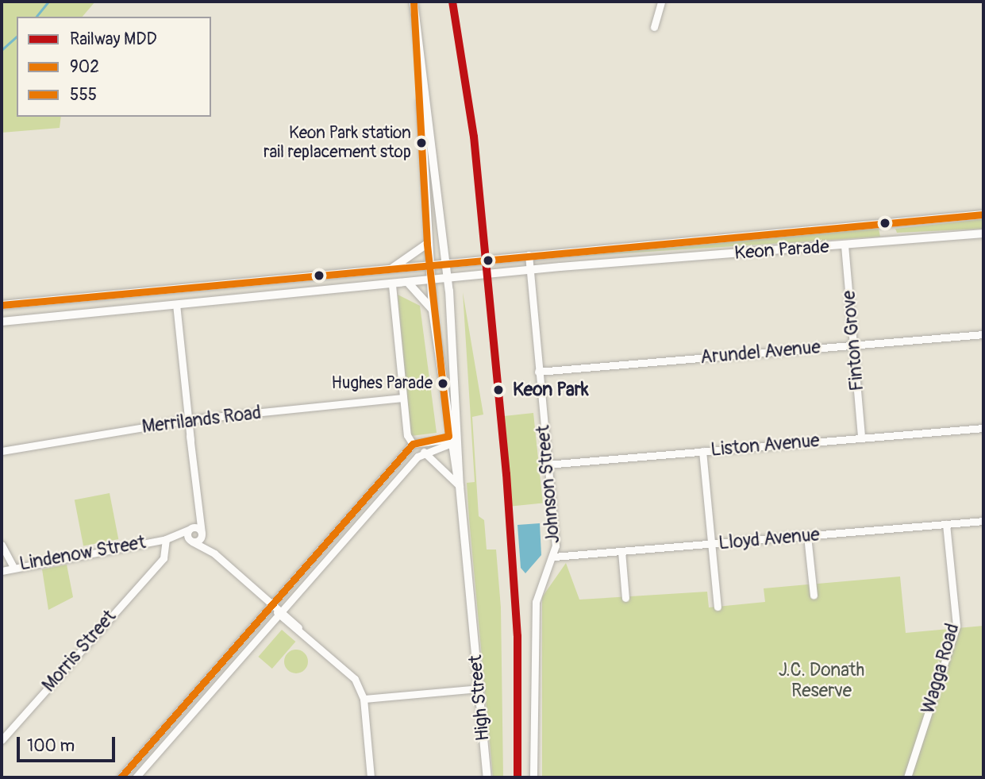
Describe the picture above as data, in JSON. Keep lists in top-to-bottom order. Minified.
{"streets":{"main road":["Keon Parade","High Street"],"street":["Finton Grove","Arundel Avenue","Merrilands Road","Liston Avenue","Johnson Street","Lloyd Avenue","Lindenow Street","Morris Street","Wagga Road"]},"crossings":[["Keon Parade","Finton Grove"],["Keon Parade","Johnson Street"],["Keon Parade","High Street"],["Finton Grove","Arundel Avenue"],["Finton Grove","Liston Avenue"],["Arundel Avenue","Johnson Street"],["Liston Avenue","Johnson Street"],["Johnson Street","Lloyd Avenue"],["Lloyd Avenue","Wagga Road"],["Lindenow Street","Morris Street"]],"parks":["J.C. Donath Reserve"],"places":["Keon Park station rail replacement stop","Hughes Parade","Keon Park"],"lines":["rail line MDD","transit line 555","transit line 902"],"legend":["Railway MDD","902","555"],"scale_bar":"100 m"}
